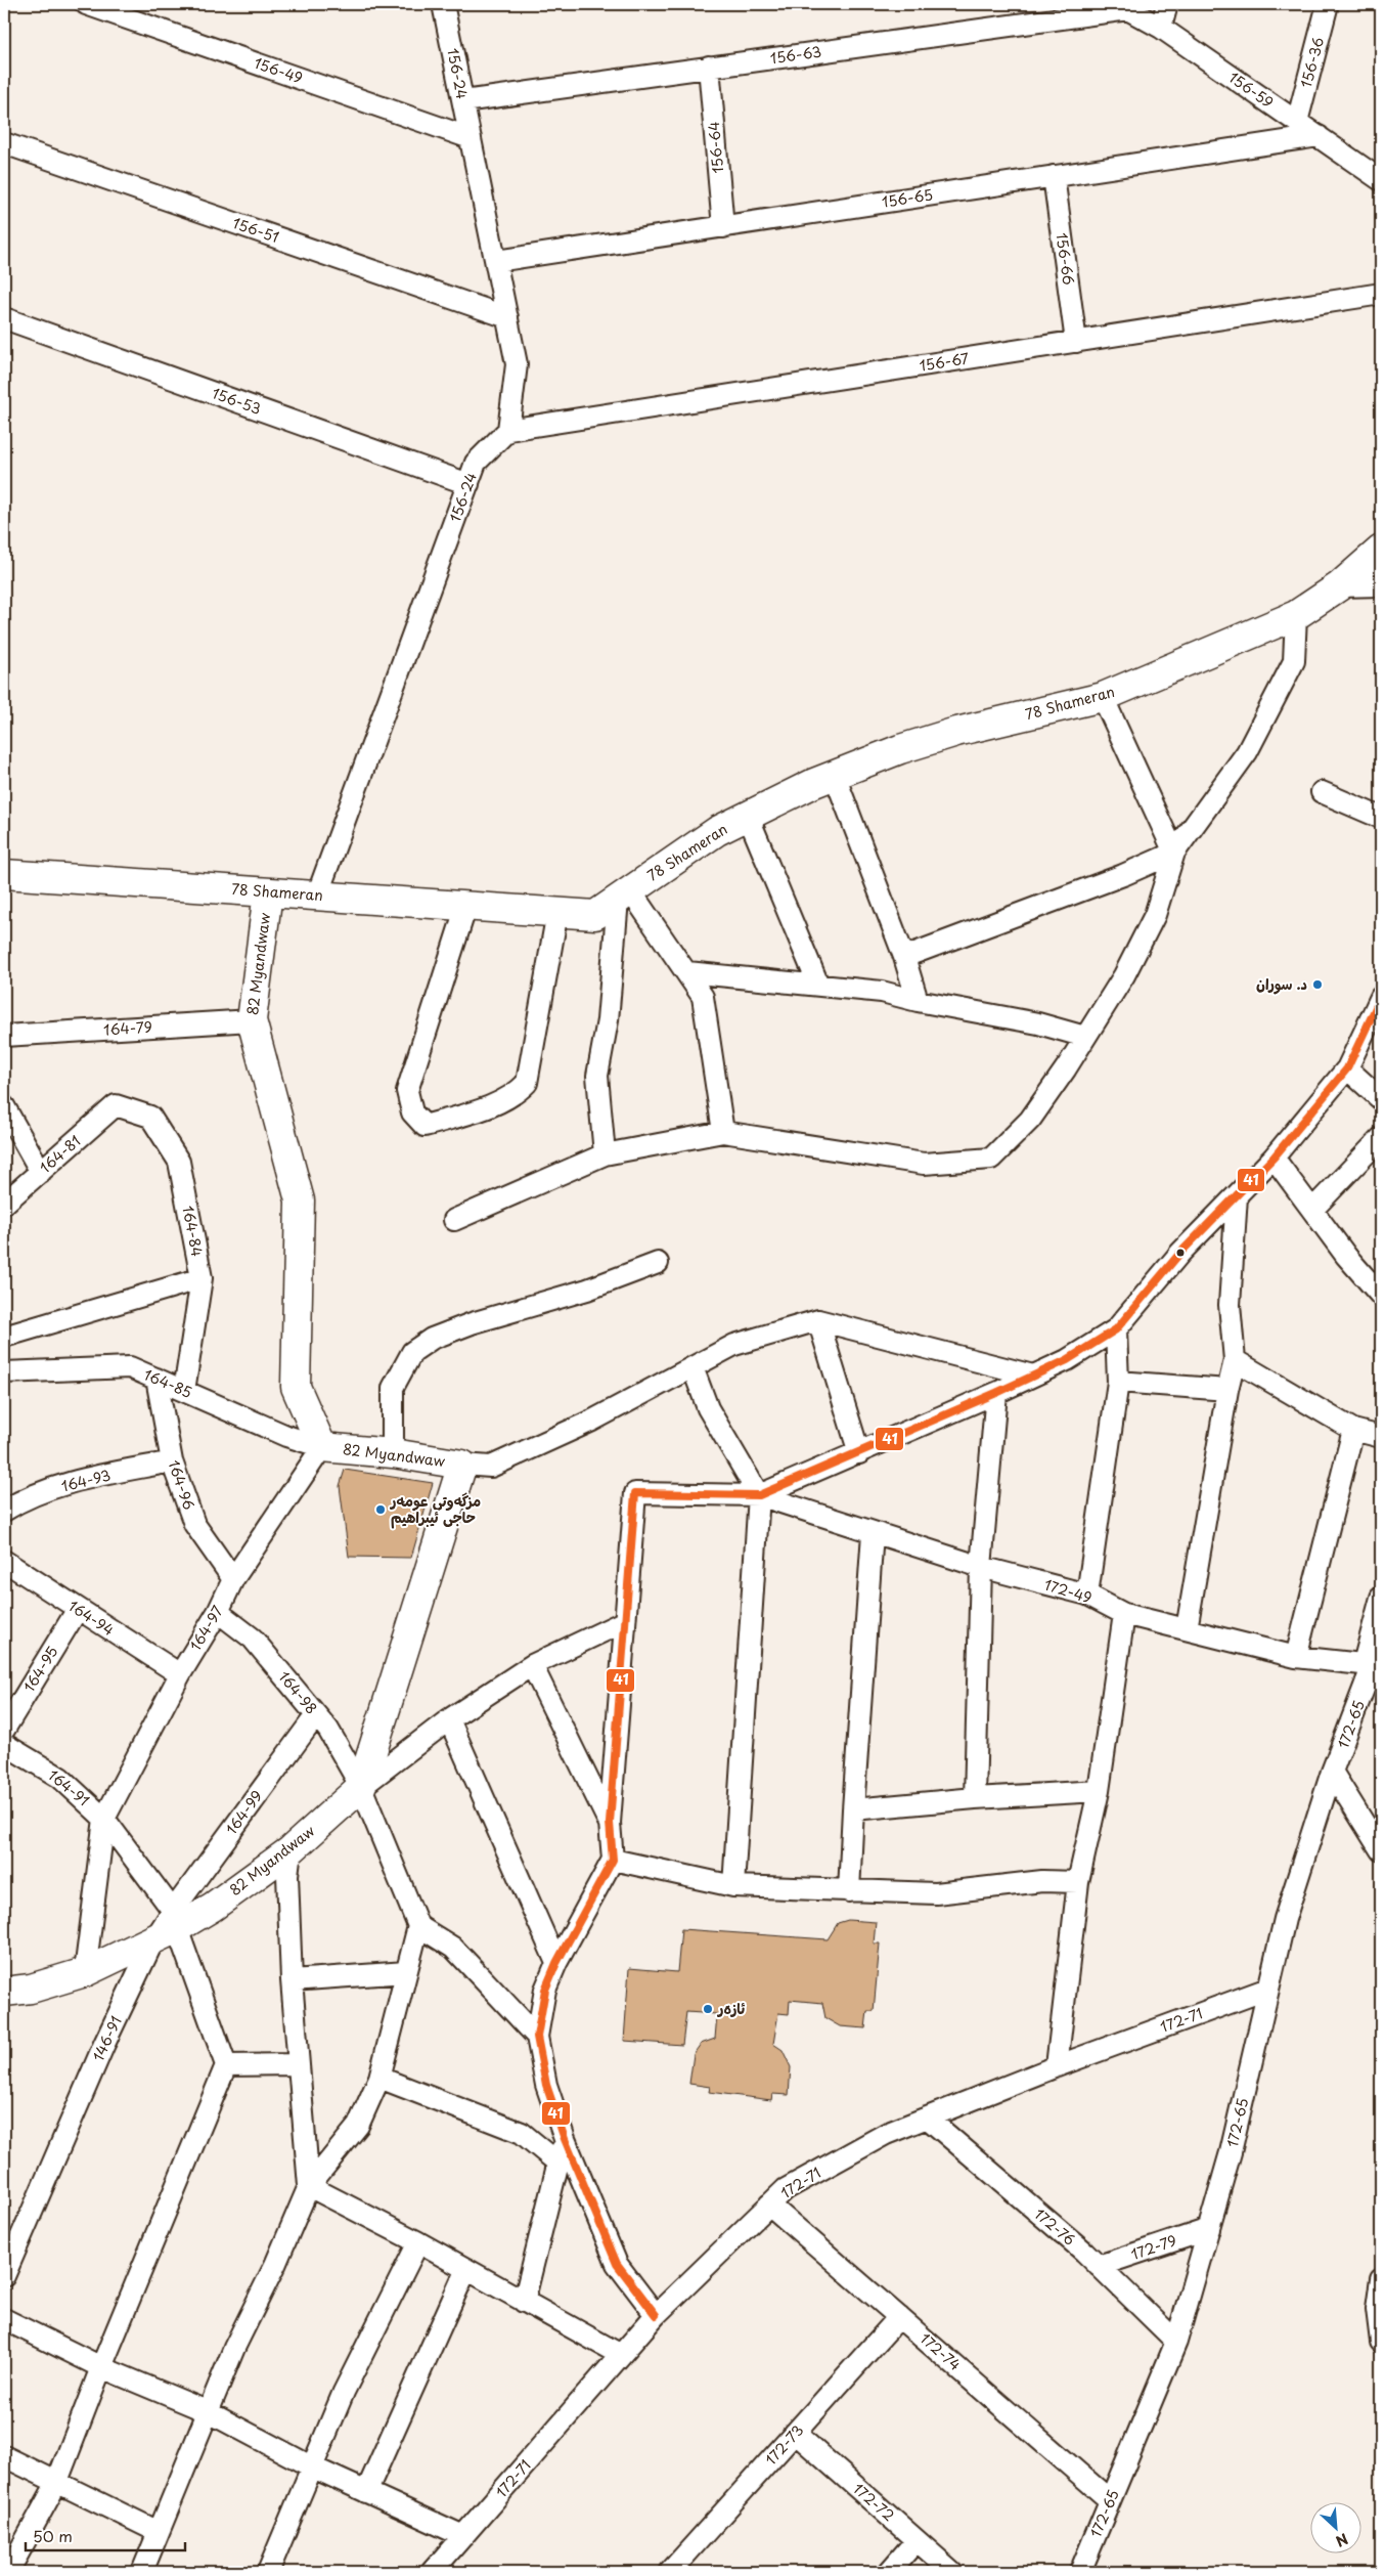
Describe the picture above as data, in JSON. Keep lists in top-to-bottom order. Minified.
{"streets":{"street":["156-63","156-36","156-49","156-24","156-59","156-64","156-65","156-51","156-66","156-67","156-53","78 Shameran","82 Myandwaw","164-79","164-81","164-84","164-85","164-93","164-96","172-49","164-94","164-97","164-95","164-98","172-65","164-91","164-99","172-71","146-91","172-76","172-79","172-74","172-73","172-72"]},"crossings":[["156-63","156-24"],["156-63","156-59"],["156-63","156-64"],["156-36","156-59"],["156-49","156-24"],["156-24","156-65"],["156-24","156-51"],["156-24","156-67"],["156-24","156-53"],["156-24","78 Shameran"],["156-59","156-65"],["156-64","156-65"],["156-65","156-66"],["156-66","156-67"],["78 Shameran","82 Myandwaw"],["82 Myandwaw","164-79"],["82 Myandwaw","164-85"],["82 Myandwaw","164-97"],["82 Myandwaw","164-98"],["82 Myandwaw","164-99"],["82 Myandwaw","146-91"],["164-81","164-84"],["164-84","164-85"],["164-85","164-96"],["164-85","164-97"],["164-93","164-96"],["164-96","164-97"],["172-49","172-65"],["164-94","164-97"],["164-94","164-95"],["164-97","164-98"],["164-97","164-91"],["164-98","164-99"],["172-65","172-71"],["172-65","172-76"],["172-65","172-79"],["172-65","172-74"],["164-99","146-91"],["172-71","172-76"],["172-71","172-74"],["172-76","172-79"],["172-74","172-73"],["172-73","172-72"]],"places":["د. سوران","مزگەوتی عومەر حاجی ئیبراهیم","ئازەر"],"lines":["transit line 41"],"scale_bar":"50 m","north":"bottom right"}
